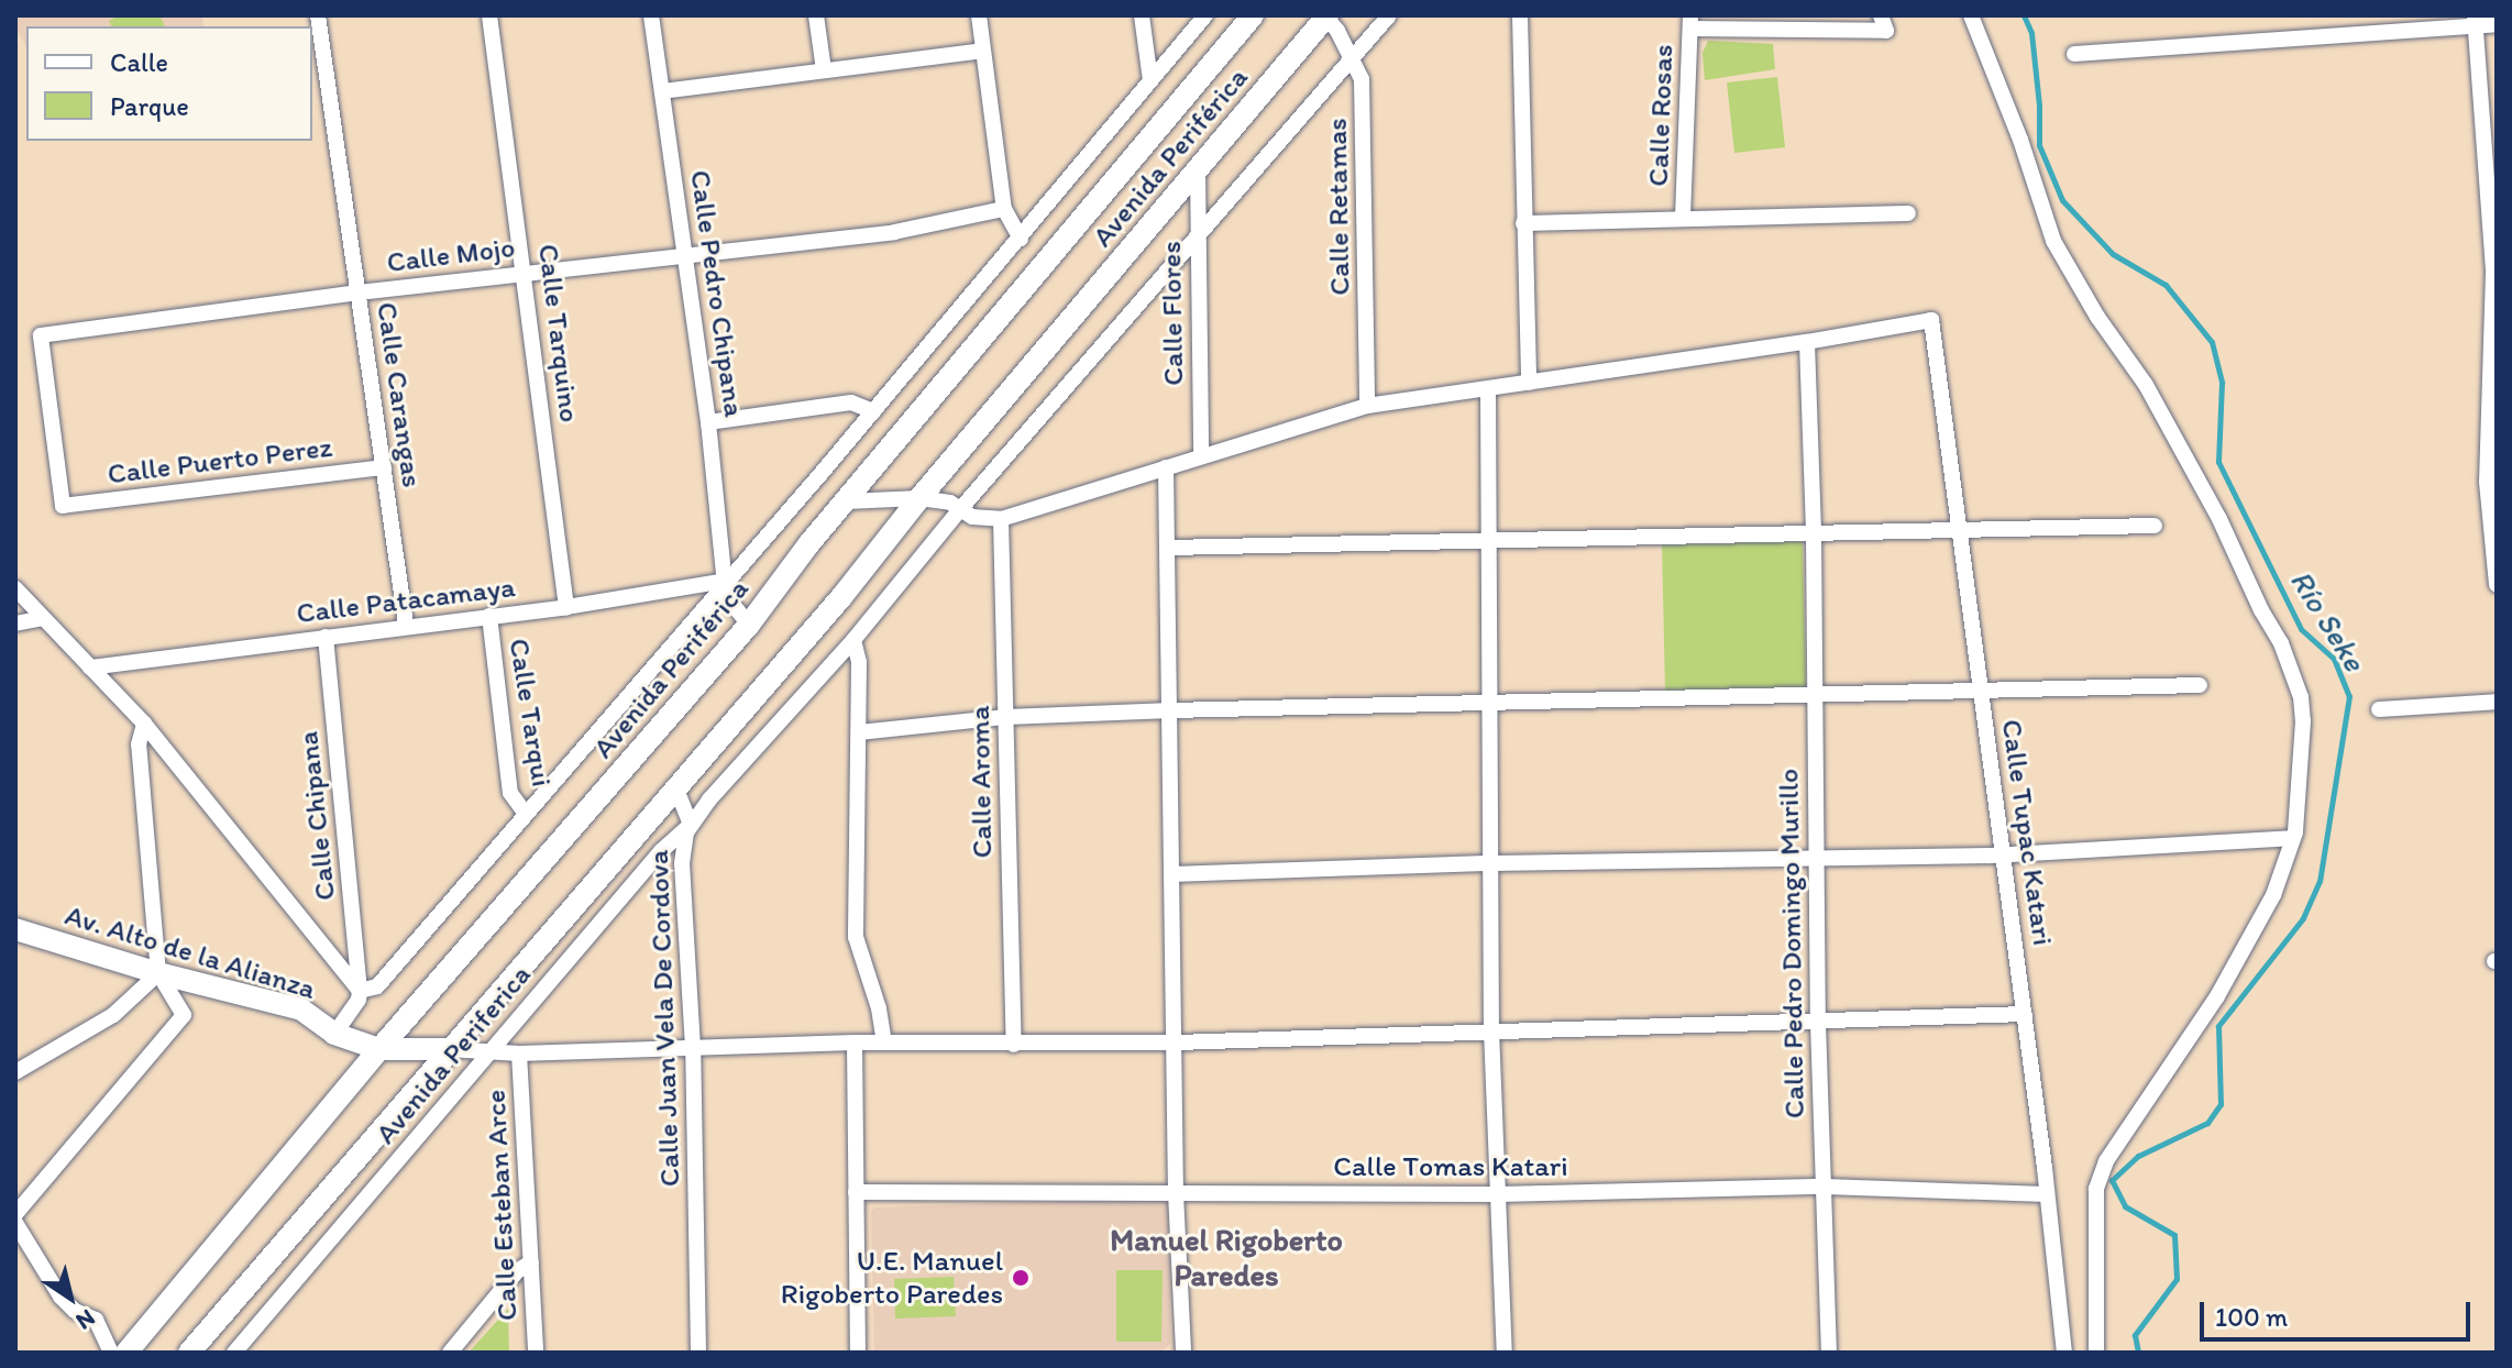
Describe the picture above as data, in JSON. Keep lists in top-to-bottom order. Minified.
{"streets":{"street":["Calle Rosas","Avenida Periférica","Calle Retamas","Calle Mojo","Calle Pedro Chipana","Calle Flores","Calle Tarquino","Calle Carangas","Calle Puerto Perez","Calle Patacamaya","Calle Tarqui","Calle Aroma","Calle Chipana","Calle Tupac Katari","Calle Pedro Domingo Murillo","Av. Alto de la Alianza","Calle Juan Vela De Cordova","Avenida Periferica","Calle Tomas Katari","Calle Esteban Arce"]},"crossings":[["Avenida Periférica","Calle Retamas"],["Avenida Periférica","Calle Pedro Chipana"],["Avenida Periférica","Calle Flores"],["Avenida Periférica","Av. Alto de la Alianza"],["Calle Retamas","Calle Juan Vela De Cordova"],["Calle Mojo","Calle Pedro Chipana"],["Calle Mojo","Calle Tarquino"],["Calle Mojo","Calle Carangas"],["Calle Mojo","Calle Puerto Perez"],["Calle Pedro Chipana","Calle Patacamaya"],["Calle Flores","Calle Juan Vela De Cordova"],["Calle Tarquino","Calle Patacamaya"],["Calle Carangas","Calle Puerto Perez"],["Calle Carangas","Calle Patacamaya"],["Calle Patacamaya","Calle Tarqui"],["Calle Patacamaya","Calle Chipana"],["Calle Tupac Katari","Calle Pedro Domingo Murillo"],["Calle Tupac Katari","Calle Tomas Katari"],["Calle Pedro Domingo Murillo","Calle Tomas Katari"],["Calle Juan Vela De Cordova","Avenida Periferica"]],"districts":["Manuel Rigoberto Paredes"],"water":["Río Seke"],"places":["U.E. Manuel Rigoberto Paredes"],"legend":["Calle","Parque"],"scale_bar":"100 m","north":"bottom right"}
